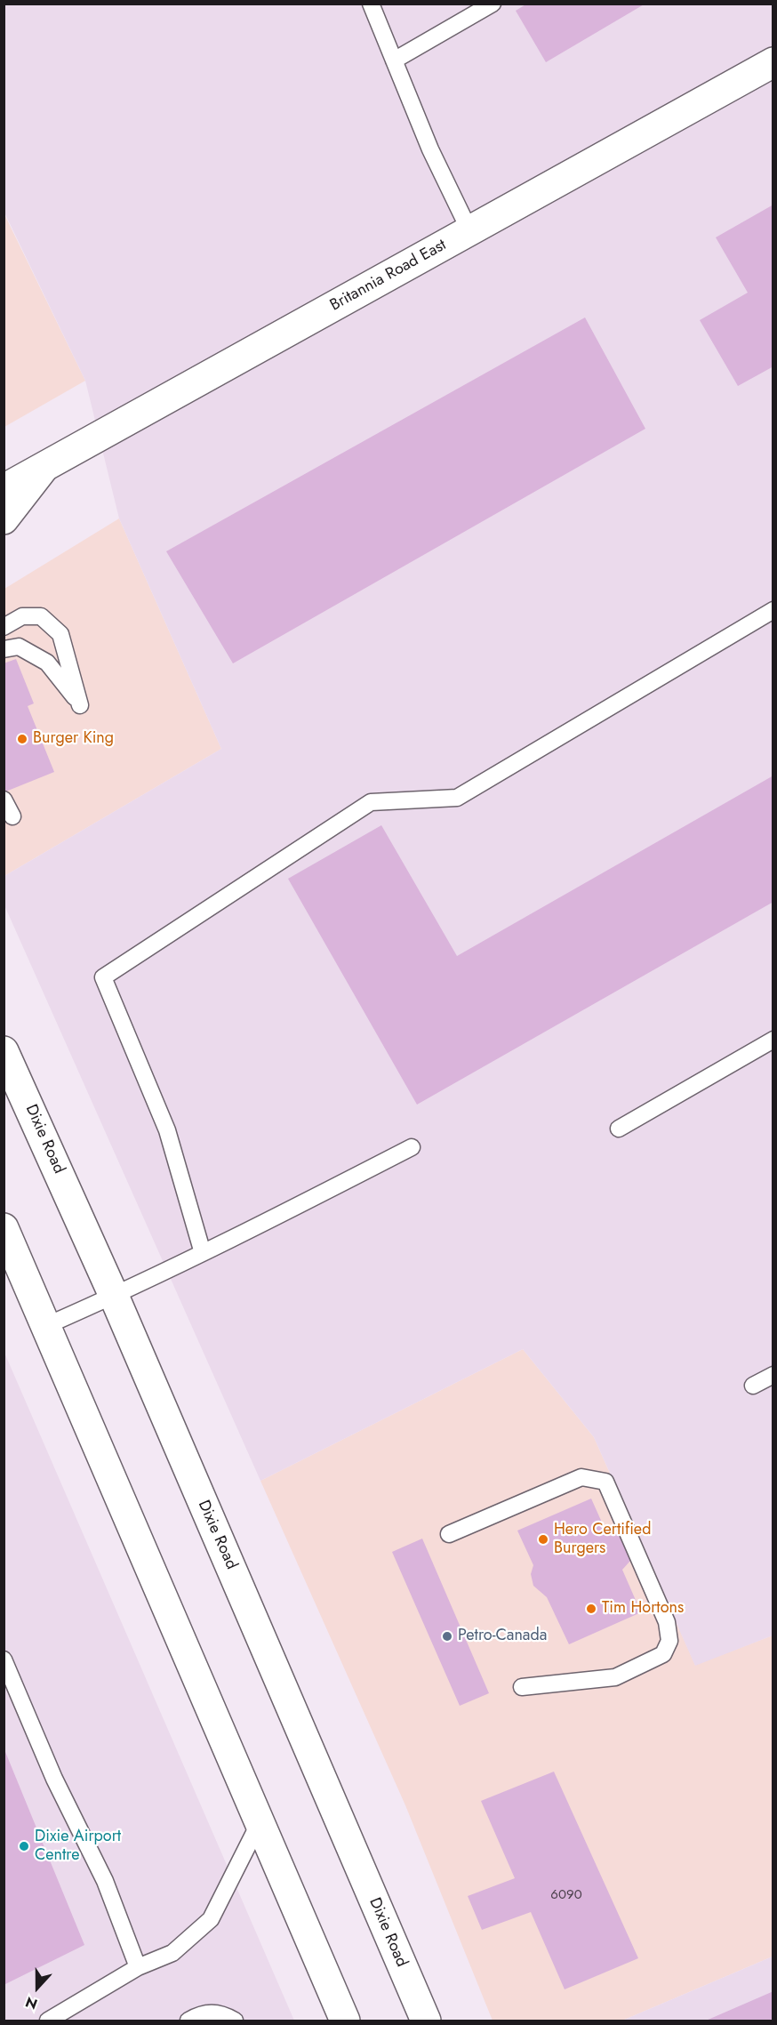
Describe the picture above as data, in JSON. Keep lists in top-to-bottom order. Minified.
{"streets":{"main road":["Britannia Road East","Dixie Road"]},"places":["Burger King","Hero Certified Burgers","Tim Hortons","Petro-Canada","Dixie Airport Centre"],"house_numbers":["6090"],"north":"bottom"}
